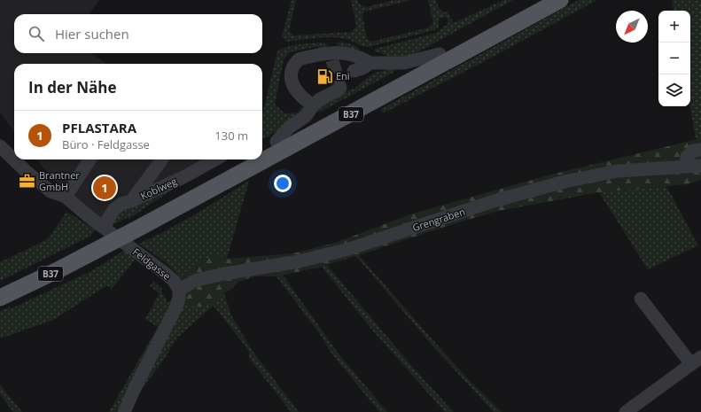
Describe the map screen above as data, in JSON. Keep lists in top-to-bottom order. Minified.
{"streets":{"main road":["B37"],"street":["Koblweg","Grengraben","Feldgasse"]},"crossings":[["Koblweg","Feldgasse"],["Grengraben","Feldgasse"]],"places":{"fuel station":["Eni"],"office":["Brantner GmbH"]},"north":"bottom left","page":{"map_buttons":["+","−"],"search":"Hier suchen","heading":"In der Nähe","list":[{"mark":"1","name":"PFLASTARA","note":"Büro · Feldgasse","value":"130 m"}],"pins":"1"}}
